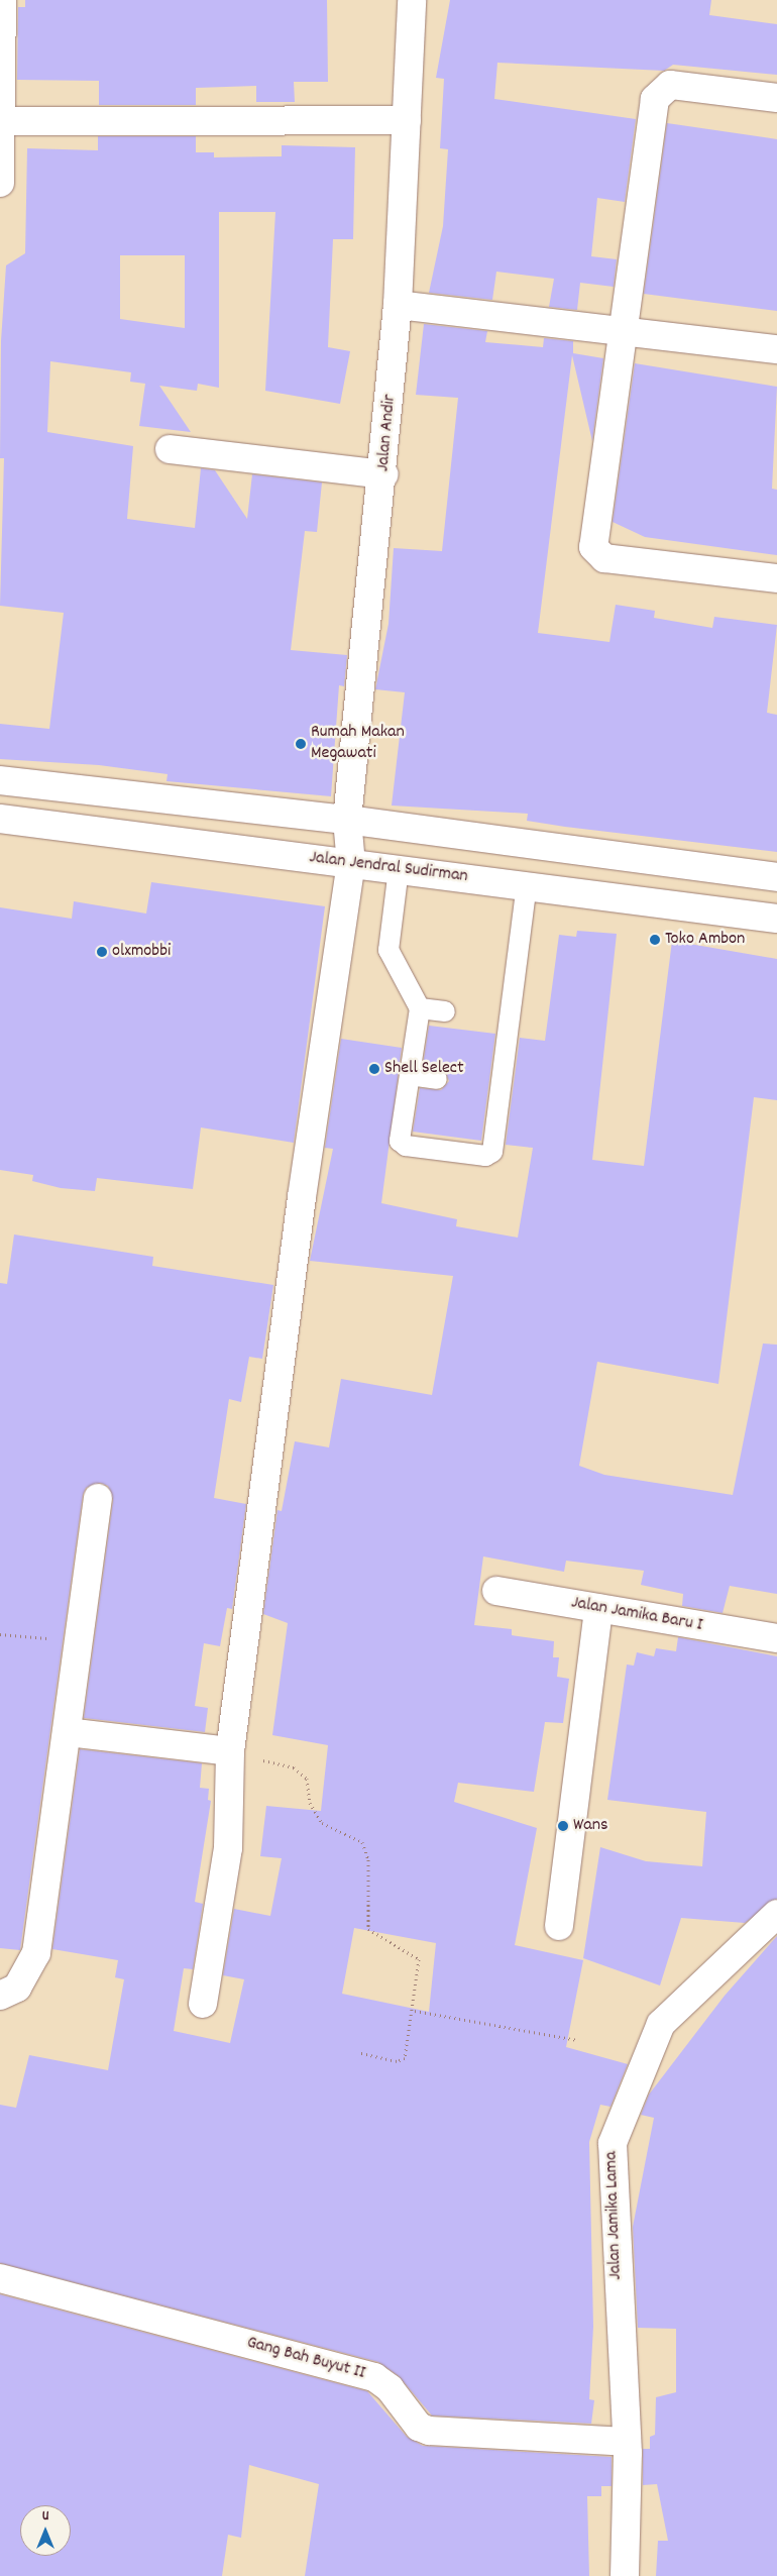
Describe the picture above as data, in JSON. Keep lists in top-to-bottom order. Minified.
{"streets":{"street":["Jalan Andir","Jalan Jendral Sudirman","Jalan Jamika Baru I","Jalan Jamika Lama","Gang Bah Buyut II"]},"crossings":[["Jalan Andir","Jalan Jendral Sudirman"],["Jalan Jamika Lama","Gang Bah Buyut II"]],"places":["Rumah Makan Megawati","Toko Ambon","olxmobbi","Shell Select","Wans"],"north":"top"}
